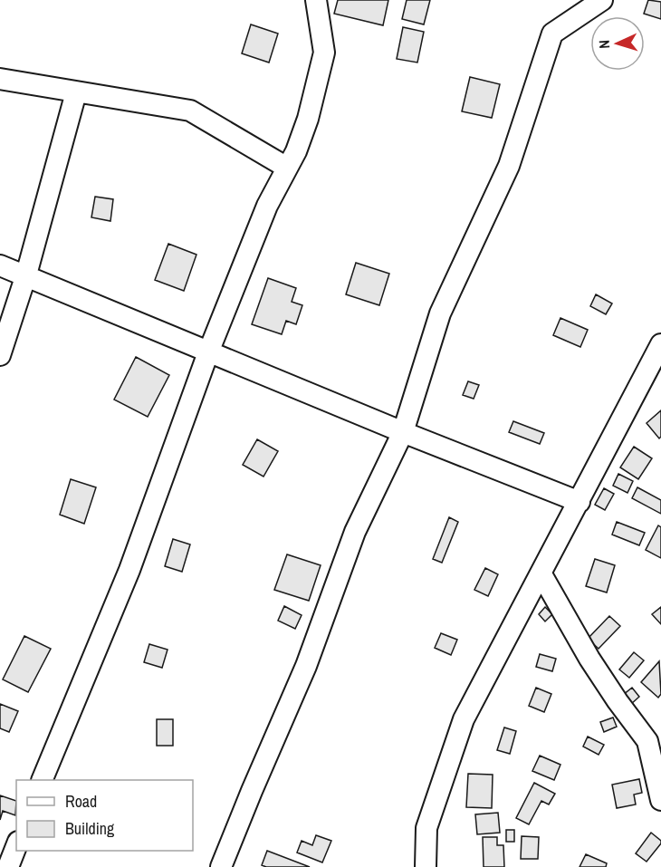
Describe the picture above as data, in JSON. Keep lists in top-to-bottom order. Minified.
{"legend":["Road","Building"],"north":"left"}
